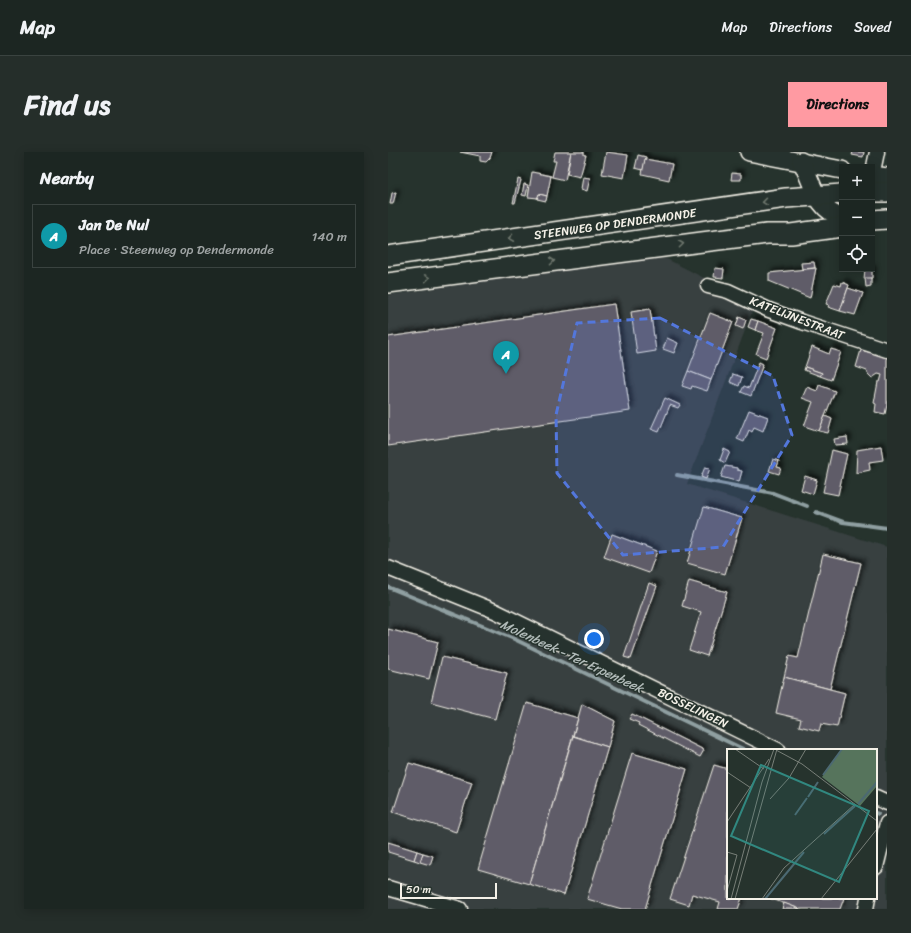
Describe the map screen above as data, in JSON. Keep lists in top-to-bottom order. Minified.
{"streets":{"main road":["STEENWEG OP DENDERMONDE"],"street":["KATELIJNESTRAAT","BOSSELINGEN"]},"water":["Molenbeek - Ter Erpenbeek"],"scale_bar":"50 m","page":{"header":"Map","nav":["Map","Directions","Saved"],"title":"Find us","buttons":"Directions","heading":"Nearby","map_buttons":["+","−"],"list":[{"mark":"A","name":"Jan De Nul","note":"Place · Steenweg op Dendermonde","value":"140 m"}],"pins":"A","scale":"50 m"}}
